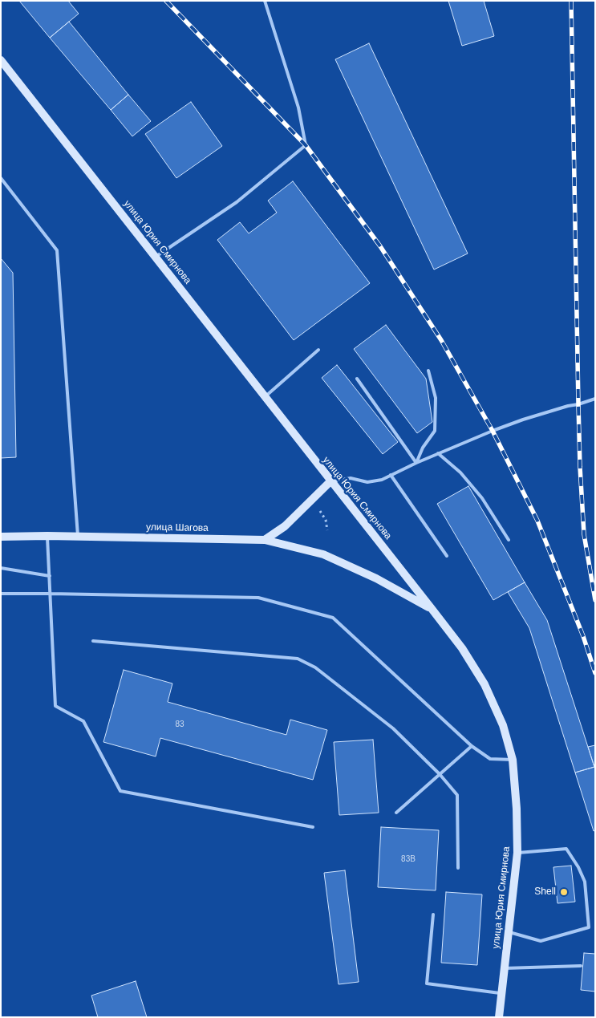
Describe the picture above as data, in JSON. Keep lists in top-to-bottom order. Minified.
{"streets":{"main road":["улица Юрия Смирнова","улица Шагова"]},"crossings":[["улица Юрия Смирнова","улица Шагова"]],"places":["Shell"],"house_numbers":["83","83В"]}
